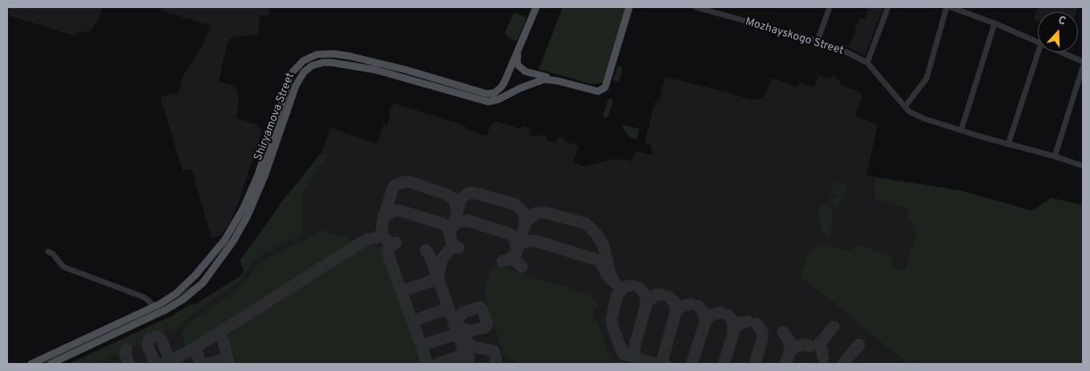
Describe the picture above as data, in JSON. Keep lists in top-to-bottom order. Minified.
{"streets":{"main road":["Shiryamova Street"],"street":["Mozhayskogo Street"]},"north":"top"}
